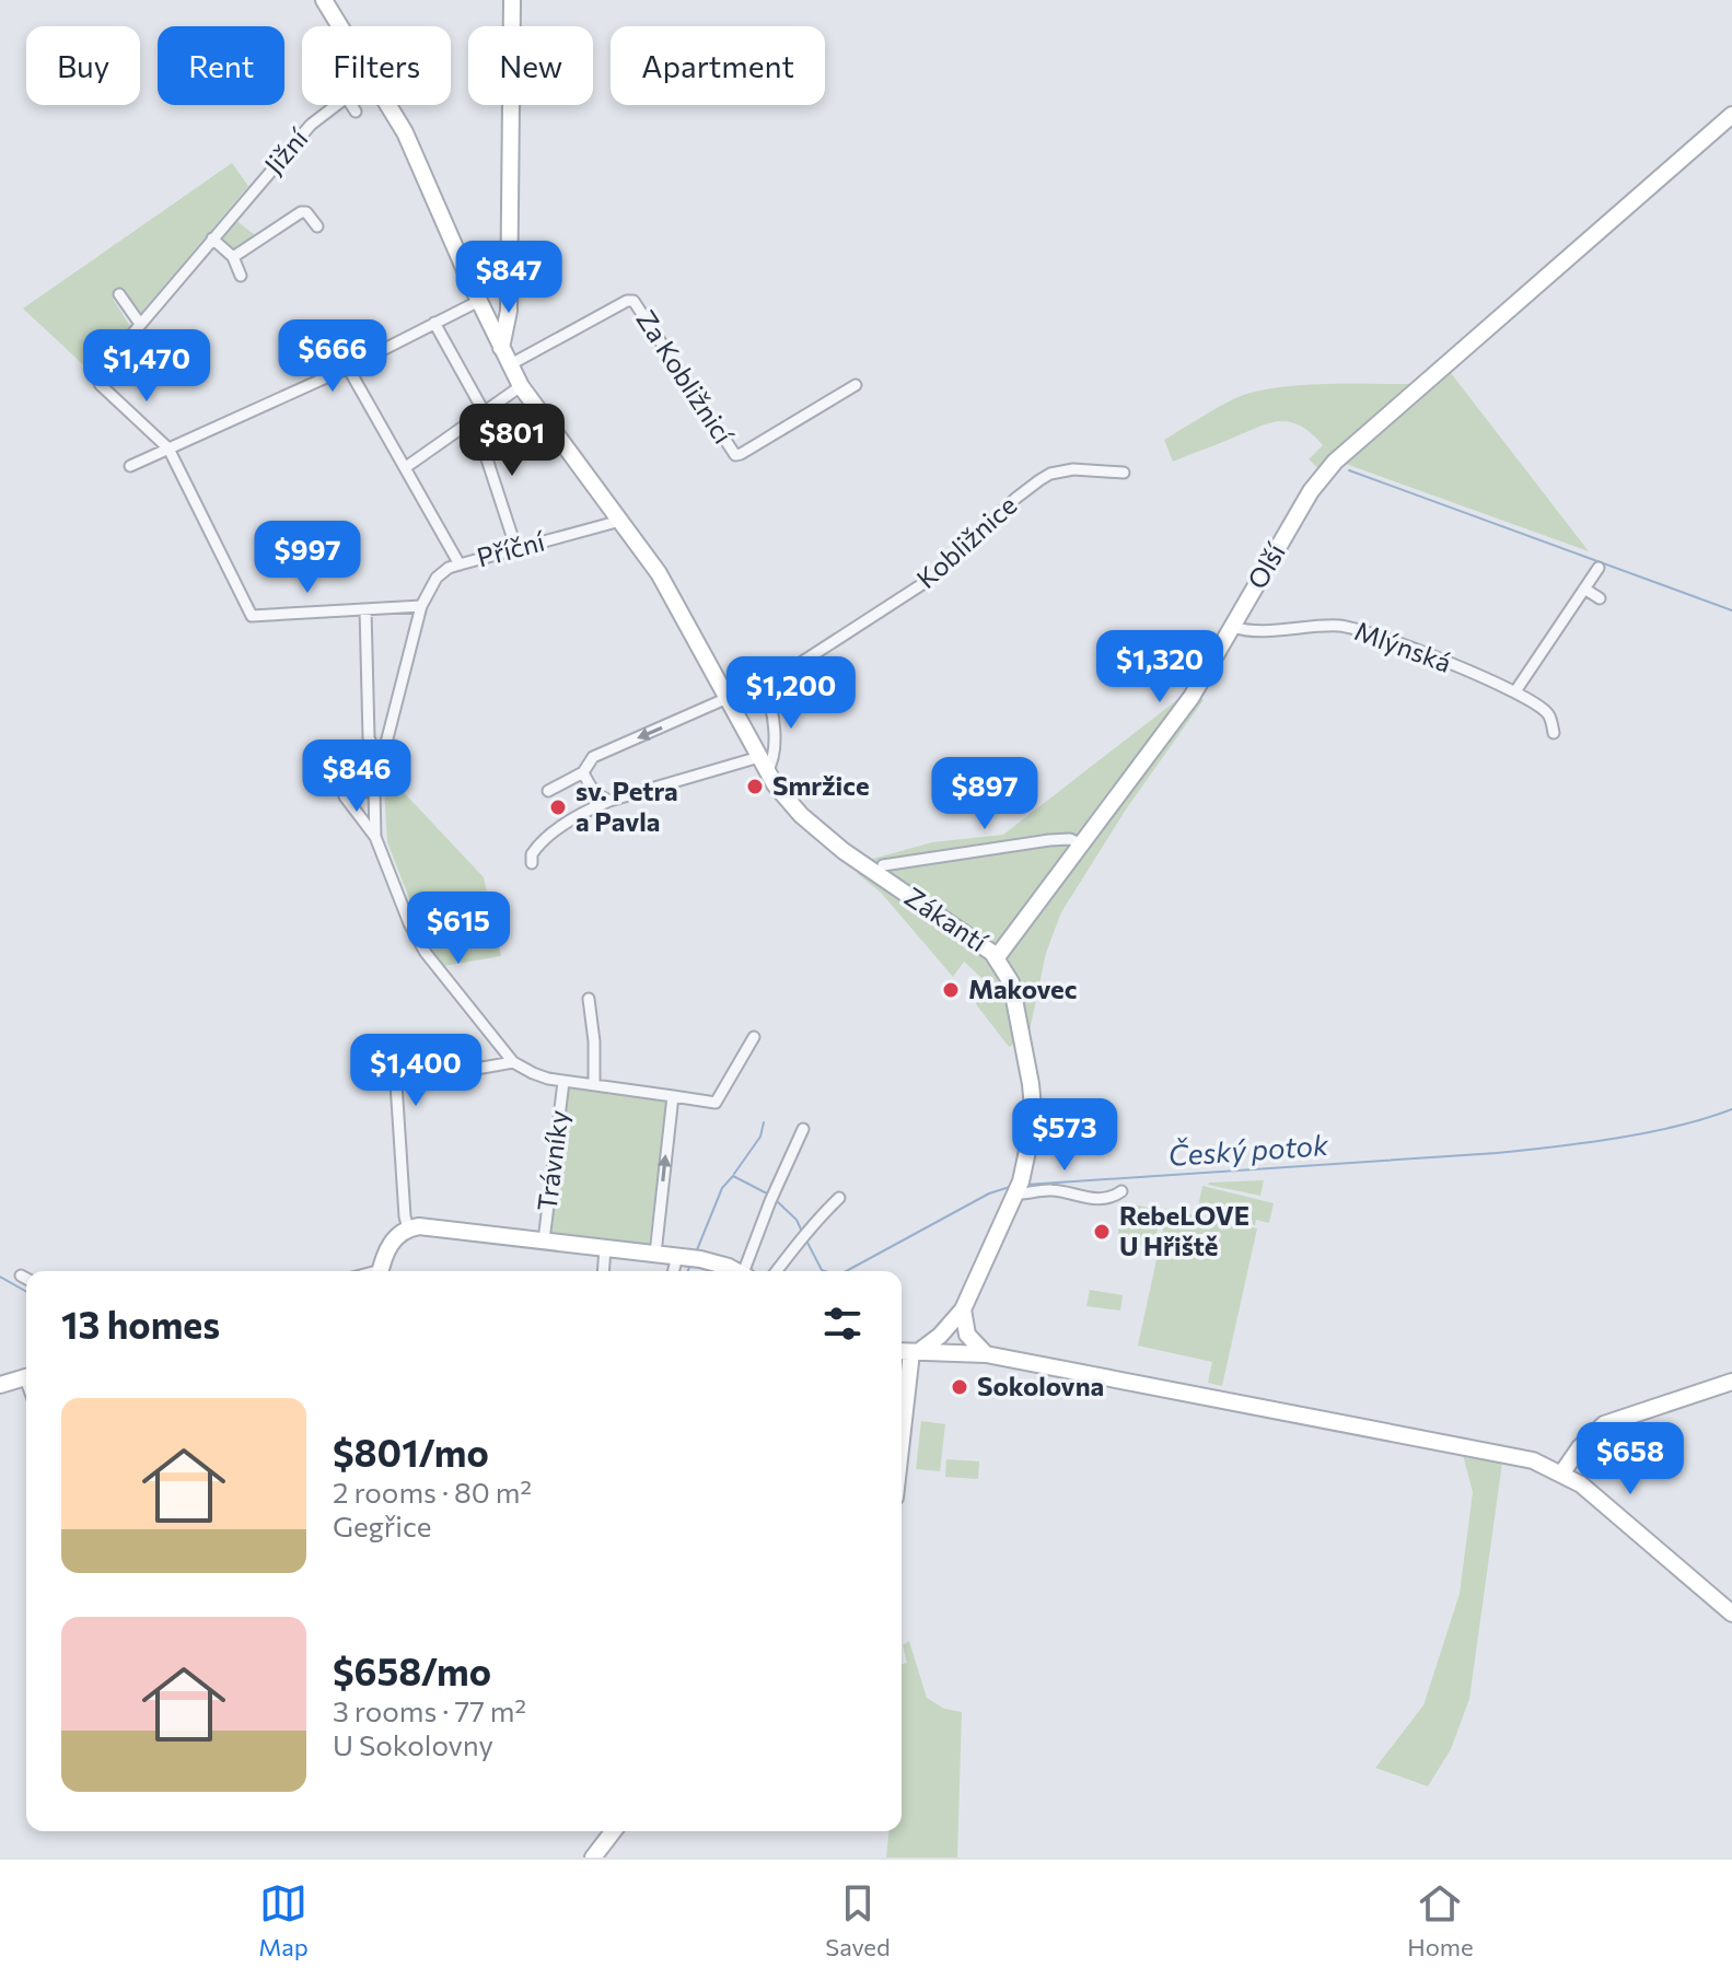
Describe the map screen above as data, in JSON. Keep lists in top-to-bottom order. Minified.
{"streets":{"street":["Jižní","Za Kobližnicí","Kobližnice","Příční","Olší","Mlýnská","Zákantí","Trávníky"]},"crossings":[["Za Kobližnicí","Zákantí"],["Kobližnice","Zákantí"],["Příční","Zákantí"],["Olší","Mlýnská"],["Olší","Zákantí"]],"water":["Český potok"],"places":["Smržice","sv. Petra a Pavla","Makovec","RebeLOVE U Hřiště","Sokolovna"],"page":{"chip":["Buy","Rent","Filters","New","Apartment"],"price":["$847","$666","$1,470","$801","$997","$1,320","$1,200","$846","$897","$615","$1,400","$573","$658"],"heading":"13 homes","list":[{"name":"$801/mo","note":"2 rooms · 80 m² · Gegřice"},{"name":"$658/mo","note":"3 rooms · 77 m² · U Sokolovny"}],"tabs":["Map","Saved","Home"]}}
